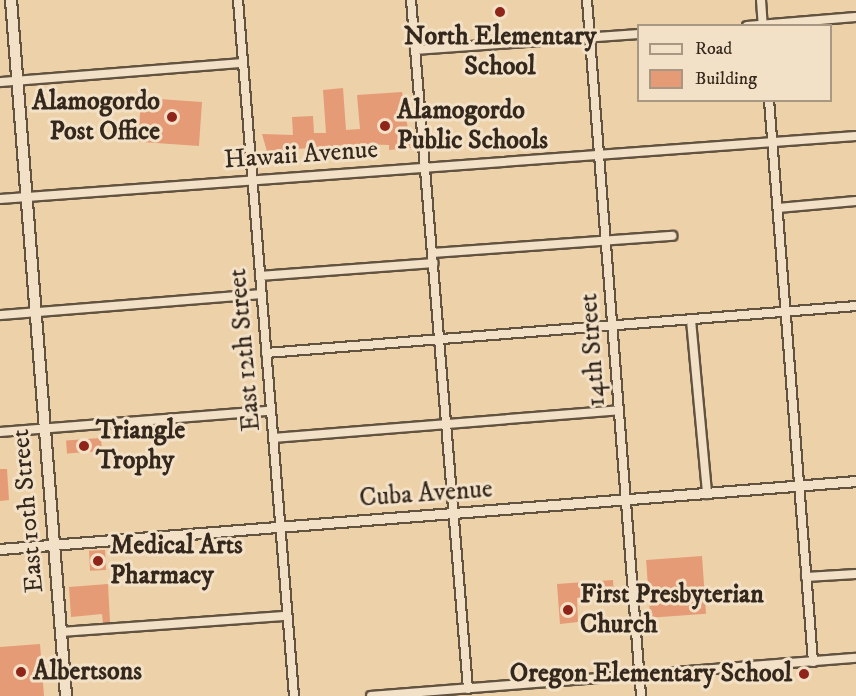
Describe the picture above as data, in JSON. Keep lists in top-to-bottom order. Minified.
{"streets":{"main road":["East 10th Street"],"street":["Hawaii Avenue","East 12th Street","14th Street","Cuba Avenue"]},"crossings":[["Hawaii Avenue","East 12th Street"],["Hawaii Avenue","14th Street"],["Hawaii Avenue","East 10th Street"],["East 12th Street","Cuba Avenue"],["14th Street","Cuba Avenue"],["Cuba Avenue","East 10th Street"]],"places":["North Elementary School","Alamogordo Post Office","Alamogordo Public Schools","Triangle Trophy","Medical Arts Pharmacy","First Presbyterian Church","Albertsons","Oregon Elementary School"],"legend":["Road","Building"]}
